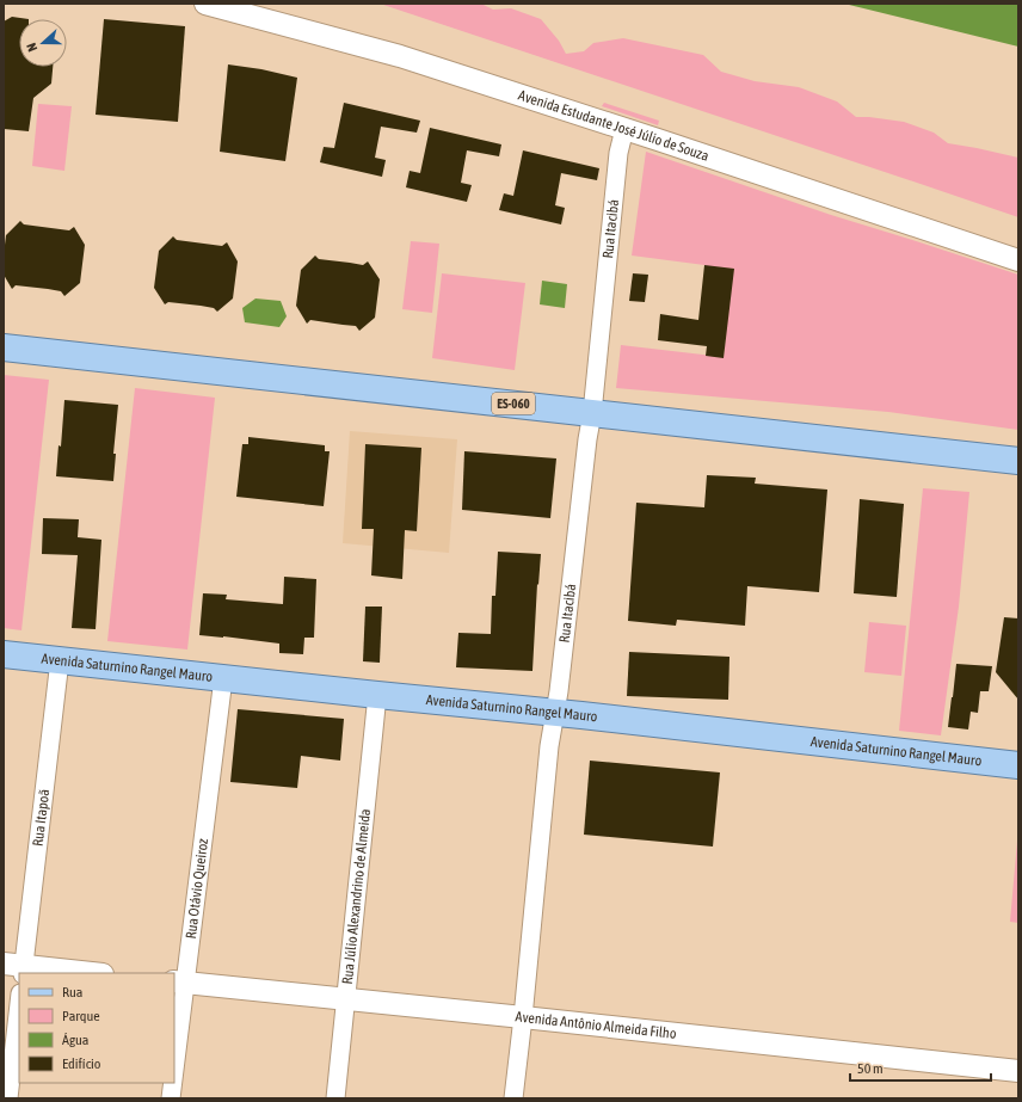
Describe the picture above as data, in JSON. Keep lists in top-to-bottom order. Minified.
{"streets":{"main road":["ES-060","Avenida Saturnino Rangel Mauro"],"street":["Avenida Estudante José Júlio de Souza","Rua Itacibá","Rua Itapoã","Rua Otávio Queiroz","Rua Júlio Alexandrino de Almeida","Avenida Antônio Almeida Filho"]},"crossings":[["Avenida Estudante José Júlio de Souza","Rua Itacibá"],["Rua Itacibá","ES-060"],["Rua Itacibá","Avenida Saturnino Rangel Mauro"],["Rua Itacibá","Avenida Antônio Almeida Filho"],["Avenida Saturnino Rangel Mauro","Rua Itapoã"],["Avenida Saturnino Rangel Mauro","Rua Otávio Queiroz"],["Avenida Saturnino Rangel Mauro","Rua Júlio Alexandrino de Almeida"],["Rua Otávio Queiroz","Avenida Antônio Almeida Filho"],["Rua Júlio Alexandrino de Almeida","Avenida Antônio Almeida Filho"]],"legend":["Rua","Parque","Água","Edifício"],"scale_bar":"50 m","north":"left"}
